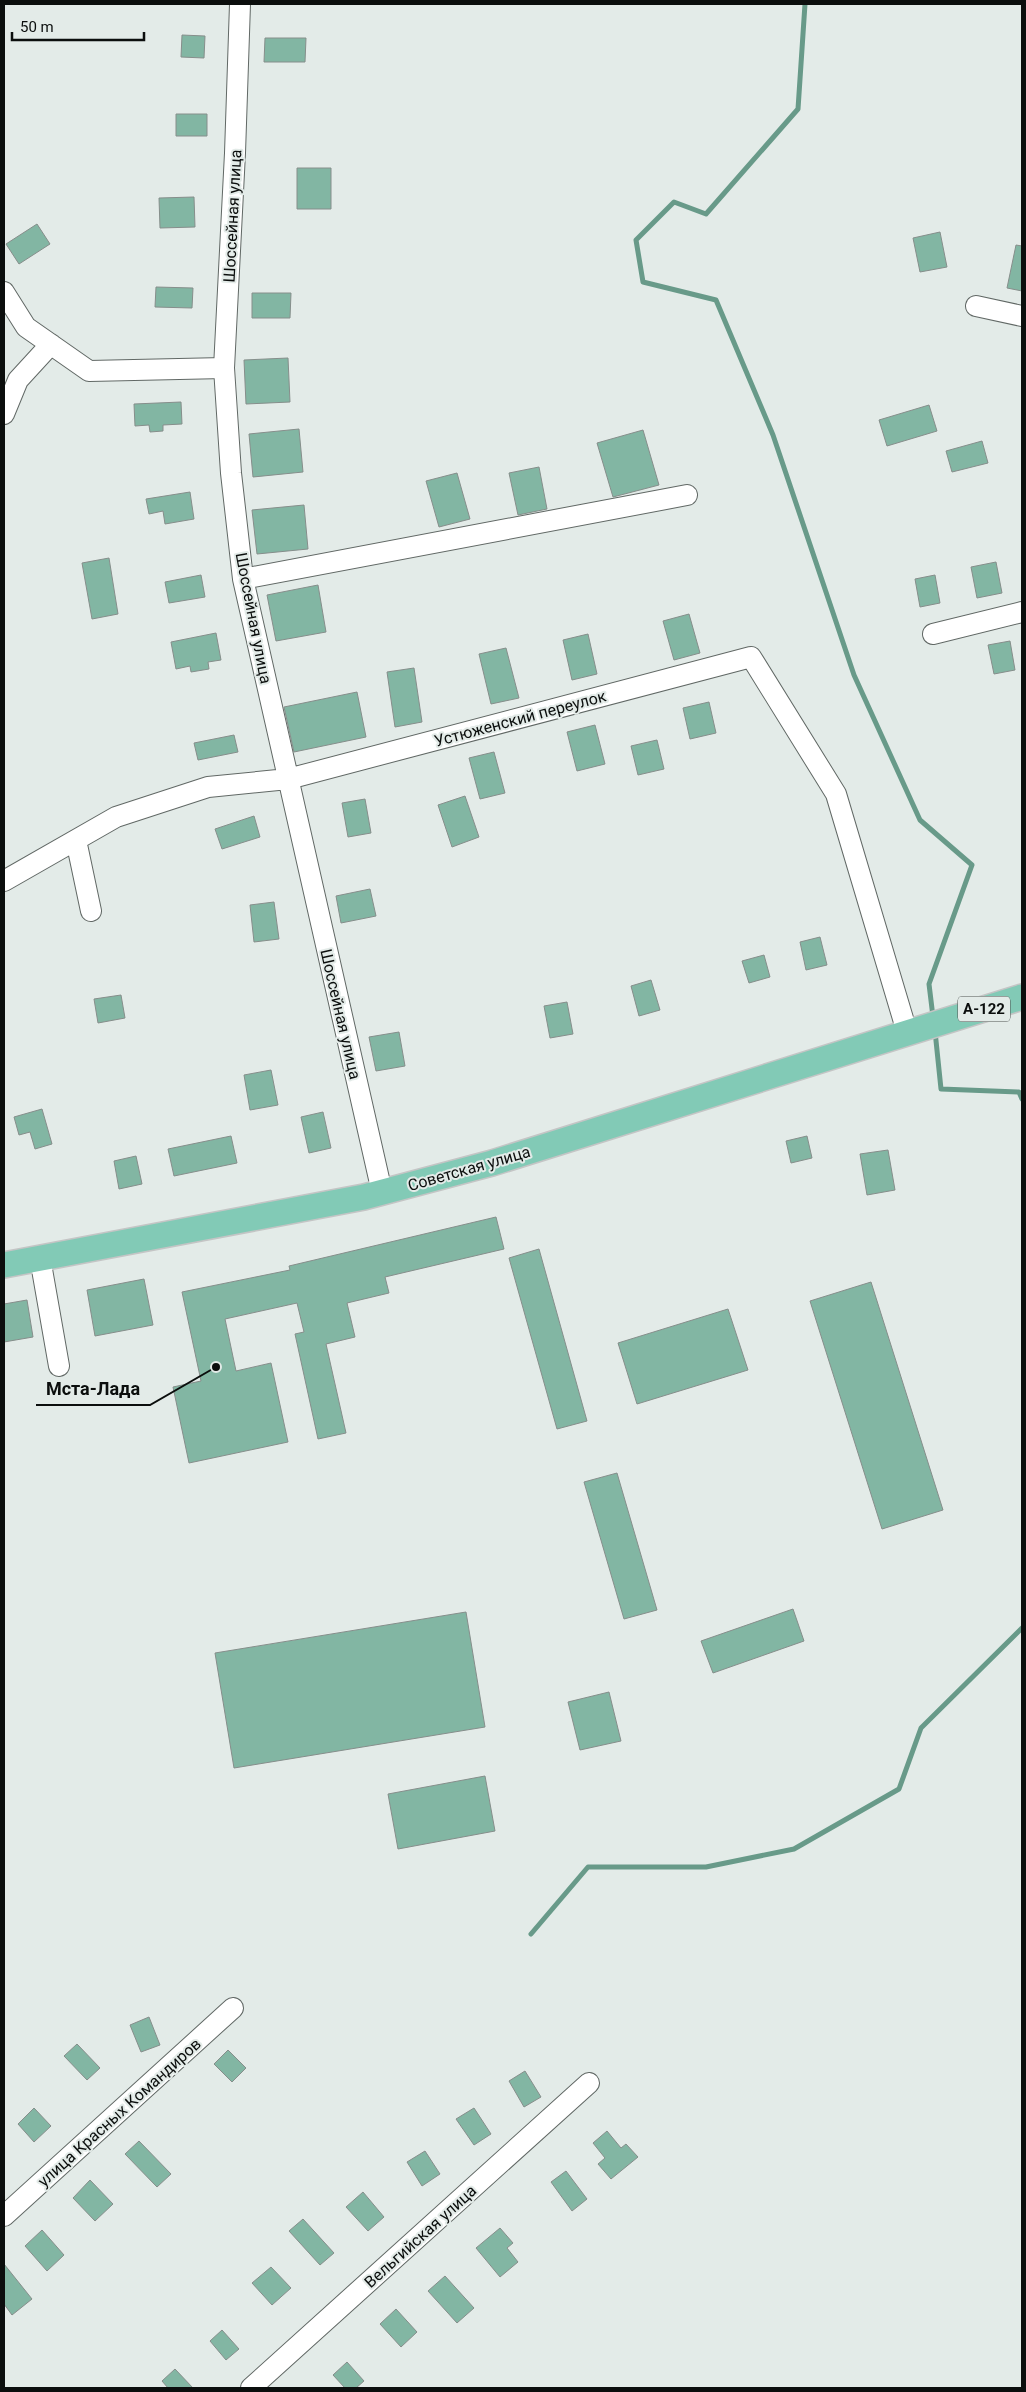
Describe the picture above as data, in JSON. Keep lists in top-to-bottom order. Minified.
{"streets":{"main road":["А-122","Советская улица"],"street":["Шоссейная улица","Устюженский переулок","улица Красных Командиров","Вельгийская улица"]},"crossings":[["Шоссейная улица","Устюженский переулок"],["Шоссейная улица","Советская улица"],["Устюженский переулок","Советская улица"]],"places":["Мста-Лада"],"scale_bar":"50 m"}
